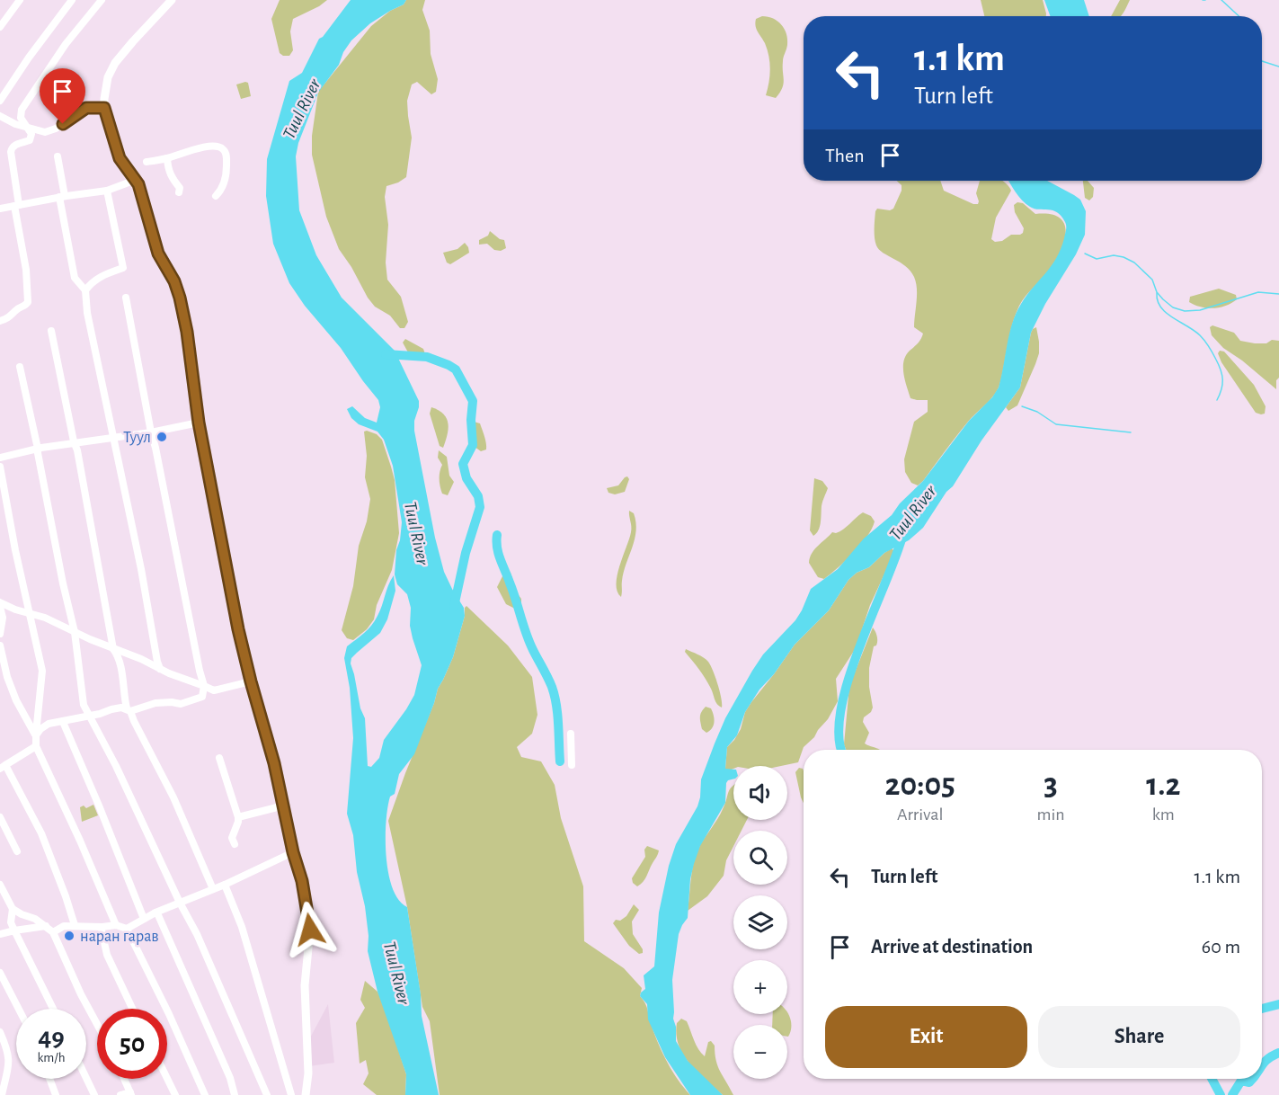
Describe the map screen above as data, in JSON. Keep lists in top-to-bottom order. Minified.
{"water":["Tuul River"],"places":["Туул","наран гарав"],"page":{"turn":["1.1 km","Turn left"],"then":"Then","eta":["20:05","Arrival","3","min","1.2","km"],"map_buttons":["+","−"],"list":[{"name":"Turn left","value":"1.1 km"},{"name":"Arrive at destination","value":"60 m"}],"buttons":["Exit","Share"],"speed":"49 km/h","limit":"50"}}
